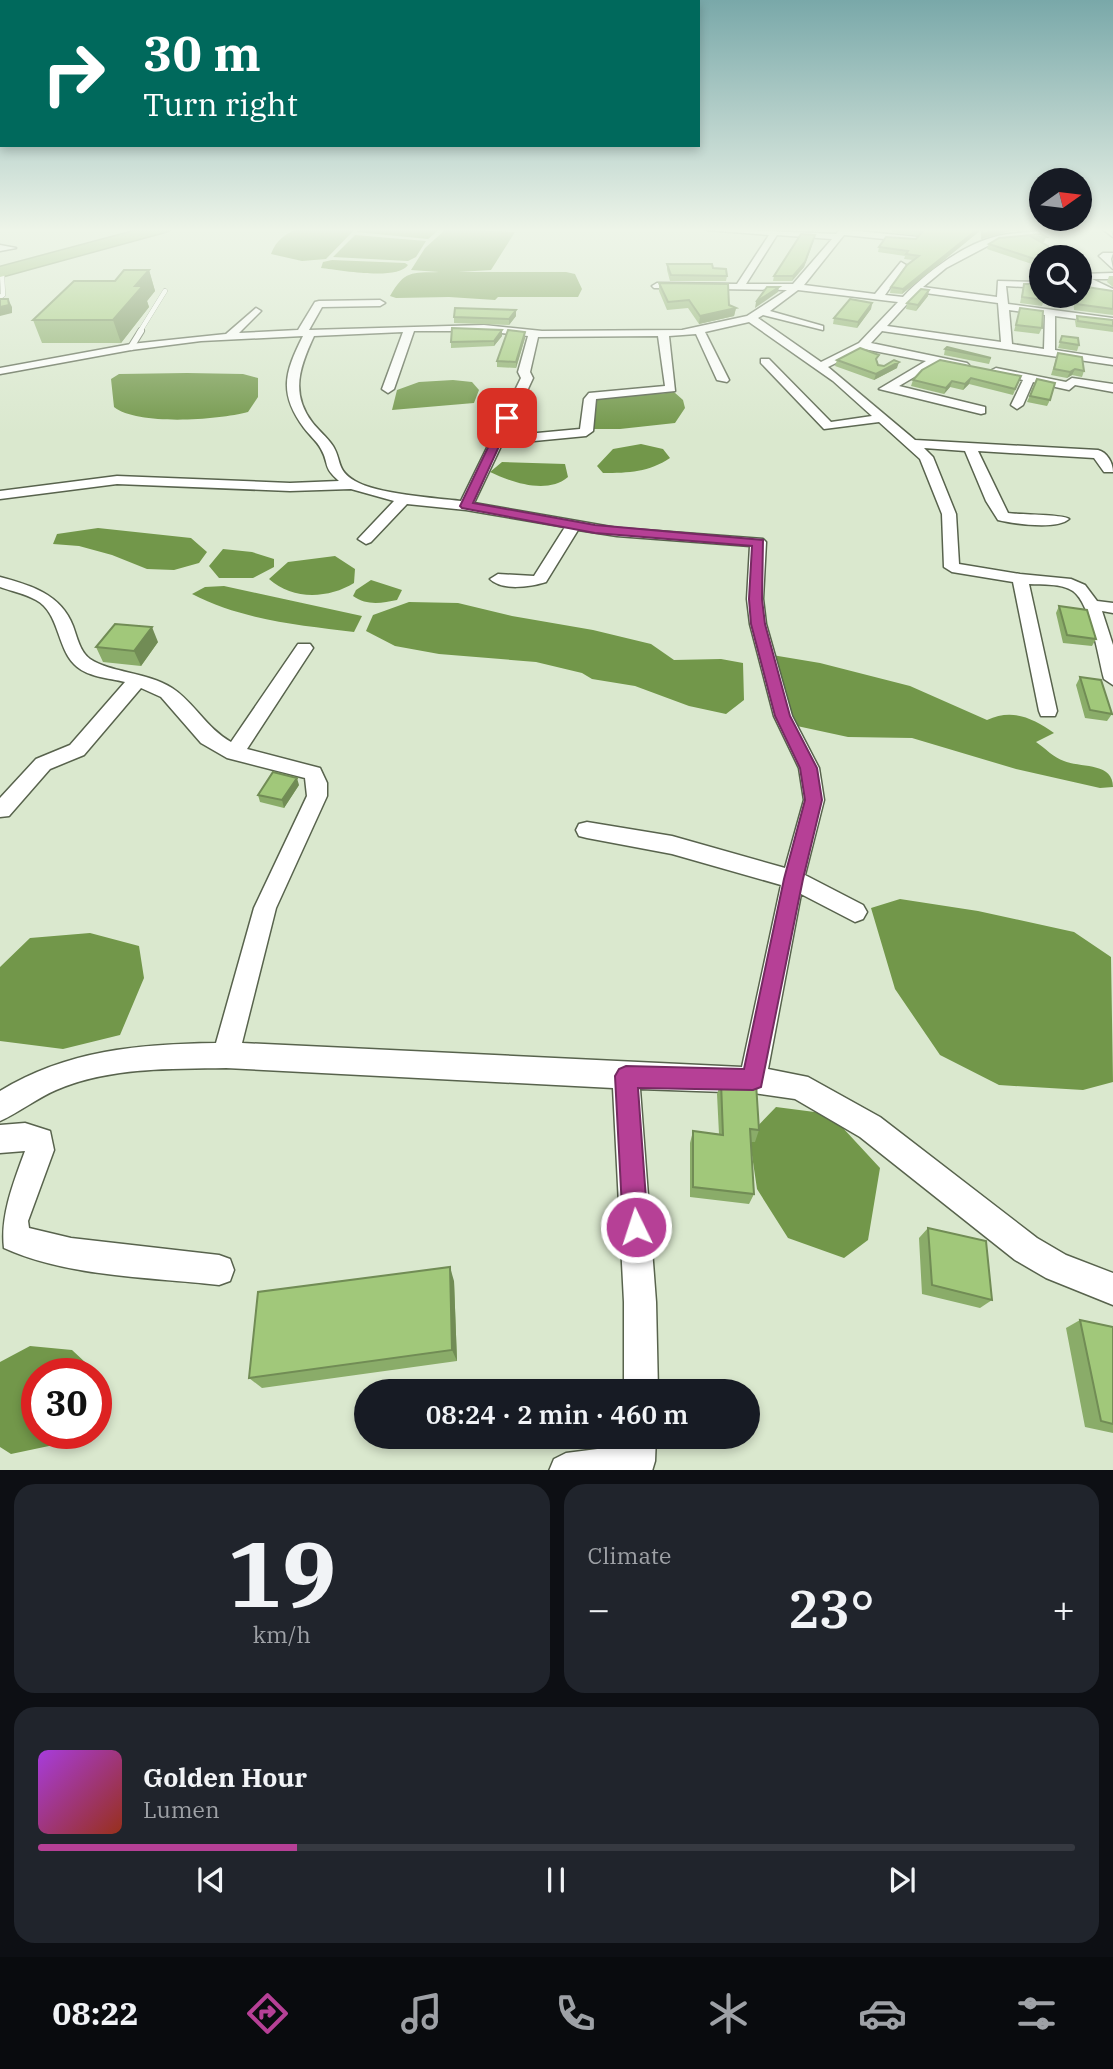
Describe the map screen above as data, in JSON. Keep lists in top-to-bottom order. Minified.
{"north":"right","page":{"turn":["30 m","Turn right"],"limit":"30","trip":"08:24 · 2 min · 460 m","tile":[["19","km/h"],"Climate"],"heat":["−","23°","+"],"song":["Golden Hour","Lumen"],"tabs":"08:22"}}
